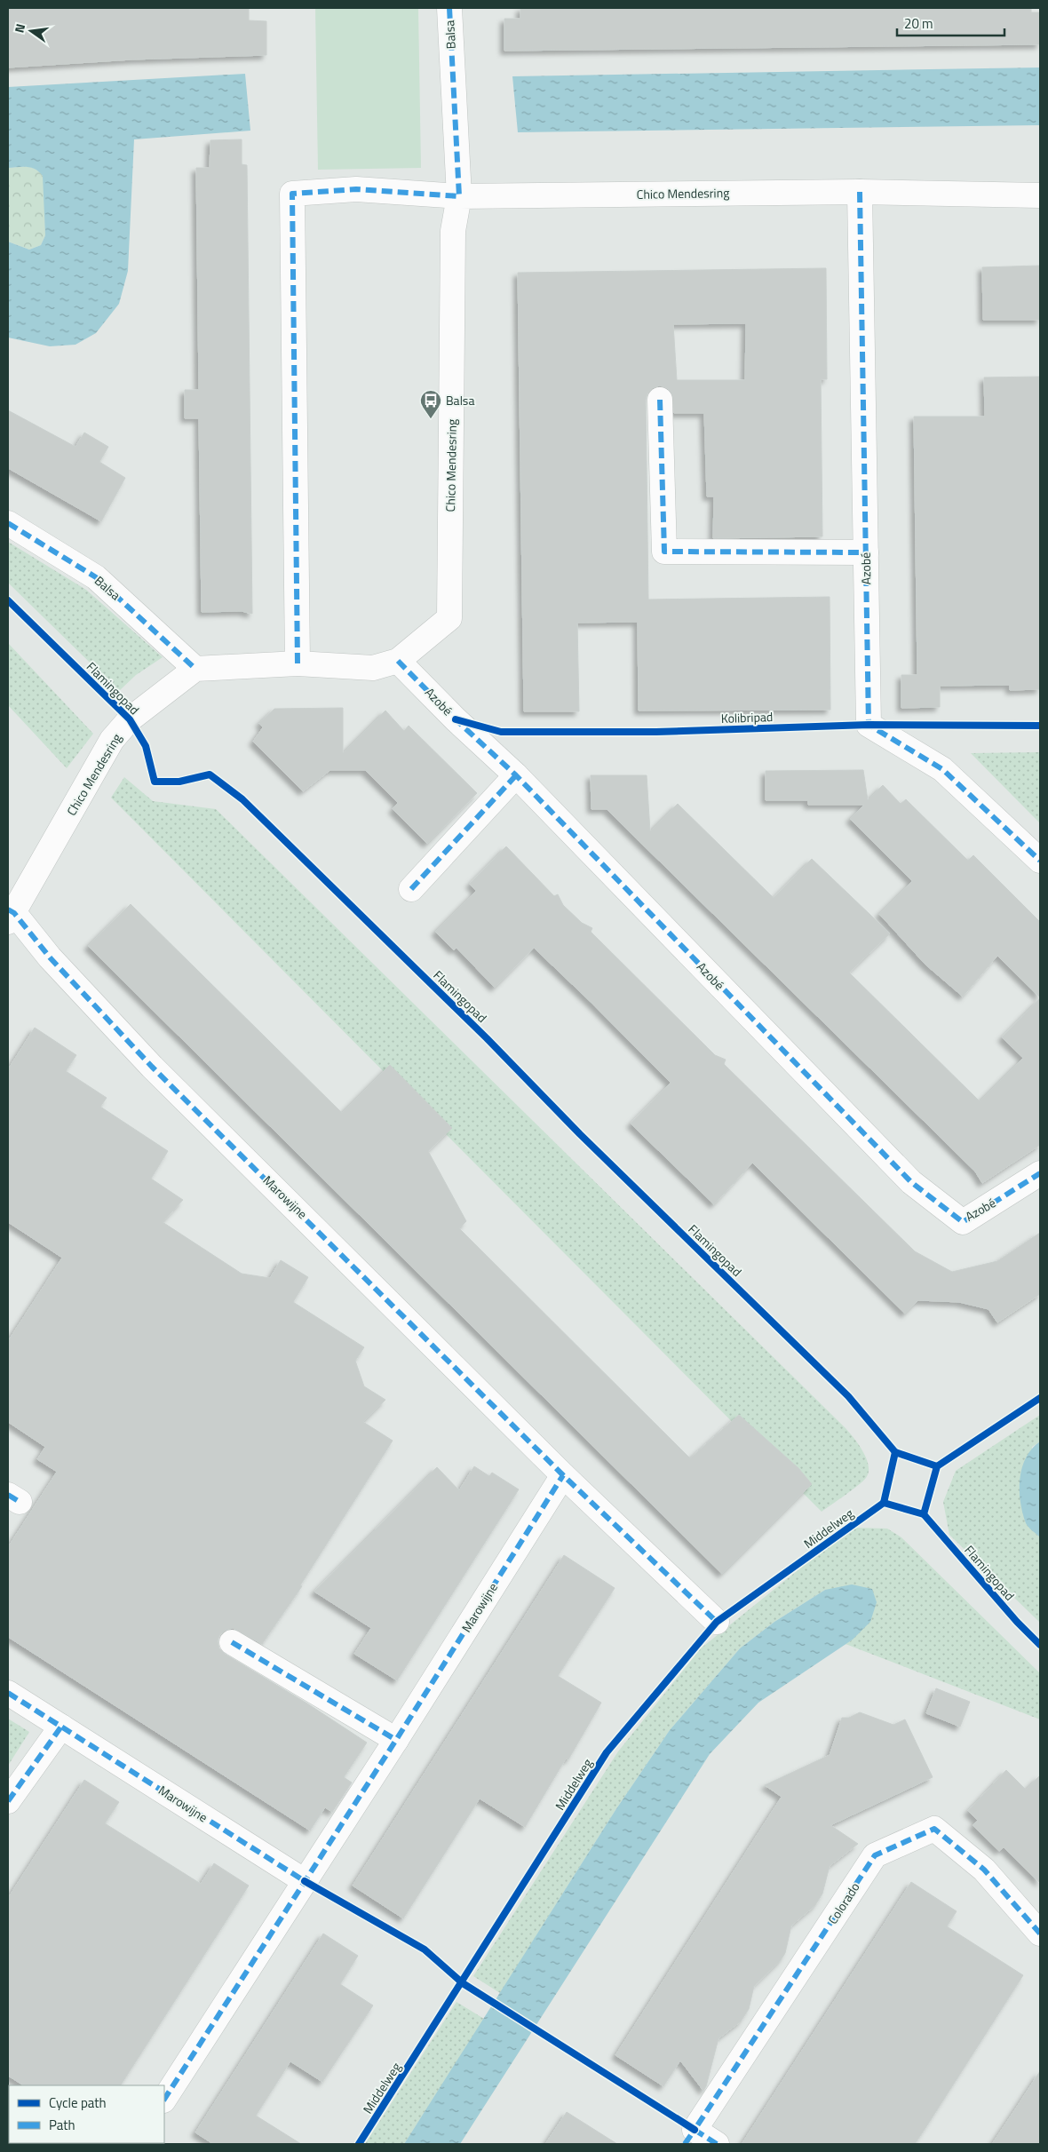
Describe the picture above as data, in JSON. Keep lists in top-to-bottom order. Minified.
{"streets":{"street":["Balsa","Chico Mendesring","Azobé","Marowijne","Colorado"],"cycle path":["Flamingopad","Kolibripad","Middelweg"]},"crossings":[["Balsa","Chico Mendesring"],["Chico Mendesring","Azobé"],["Chico Mendesring","Marowijne"]],"places":{"bus stop":["Balsa"]},"legend":["Cycle path","Path"],"scale_bar":"20 m","north":"left"}
